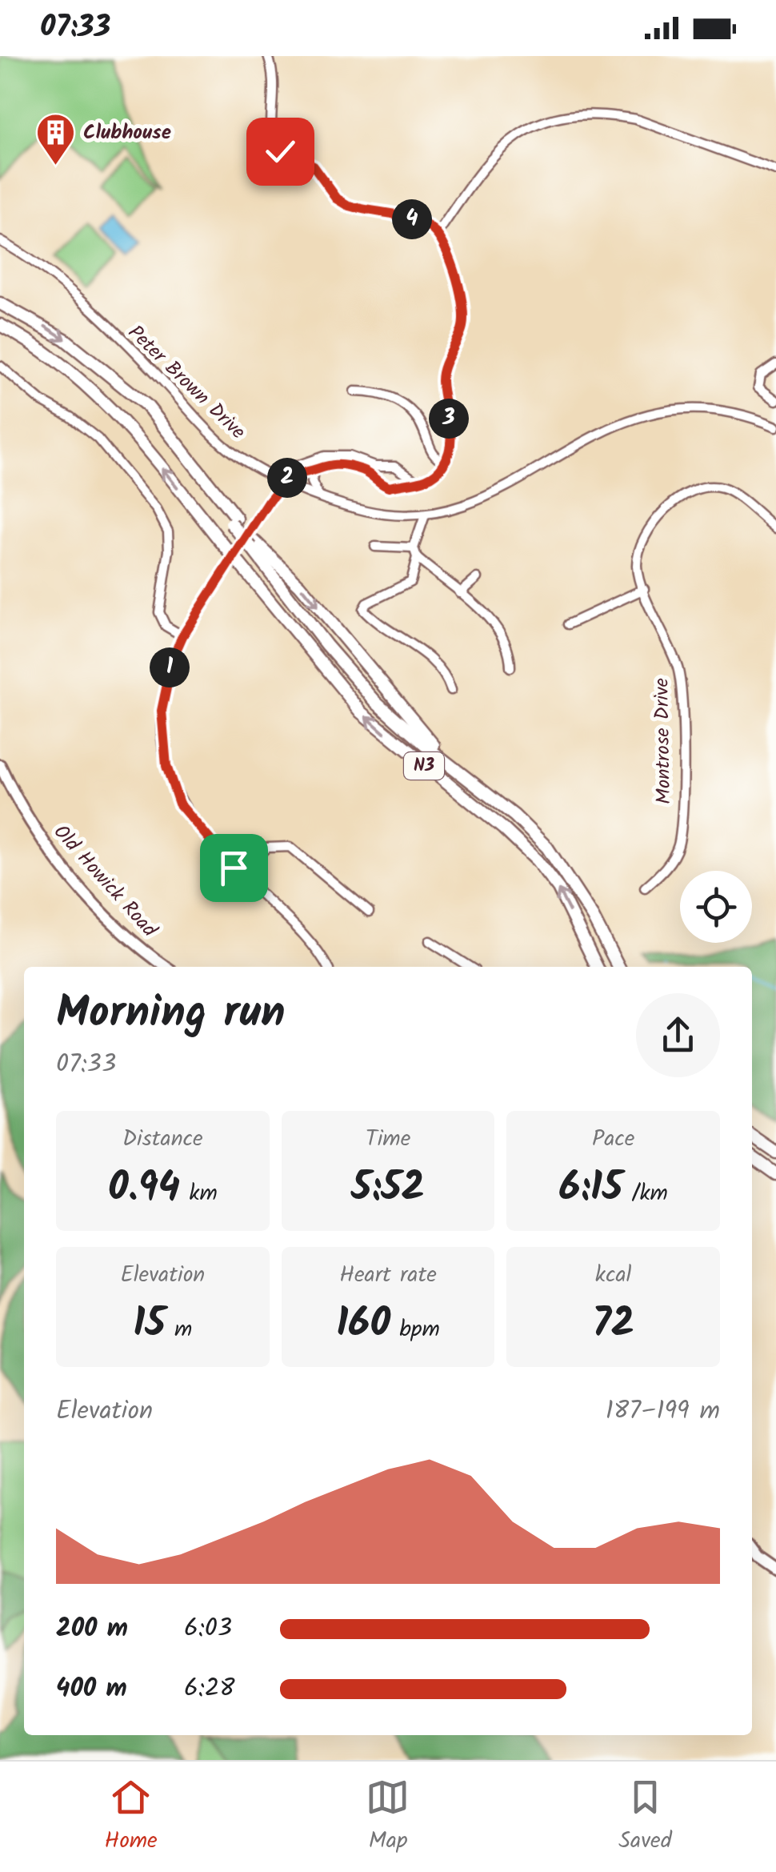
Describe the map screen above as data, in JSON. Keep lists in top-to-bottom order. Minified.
{"streets":{"highway":["N3"],"main road":["Old Howick Road"],"street":["Peter Brown Drive","Montrose Drive"]},"places":{"building":["Clubhouse"]},"page":{"status":"07:33","pins":["4","3","2","1"],"heading":["Morning run","07:33"],"stats":[["Distance","0.94 km"],["Time","5:52"],["Pace","6:15 /km"],["Elevation","15 m"],["Heart rate","160 bpm"],["kcal","72"]],"chart":["Elevation","187–199 m"],"list":[{"name":"200 m","note":"6:03"},{"name":"400 m","note":"6:28"}],"tabs":["Home","Map","Saved"]}}
